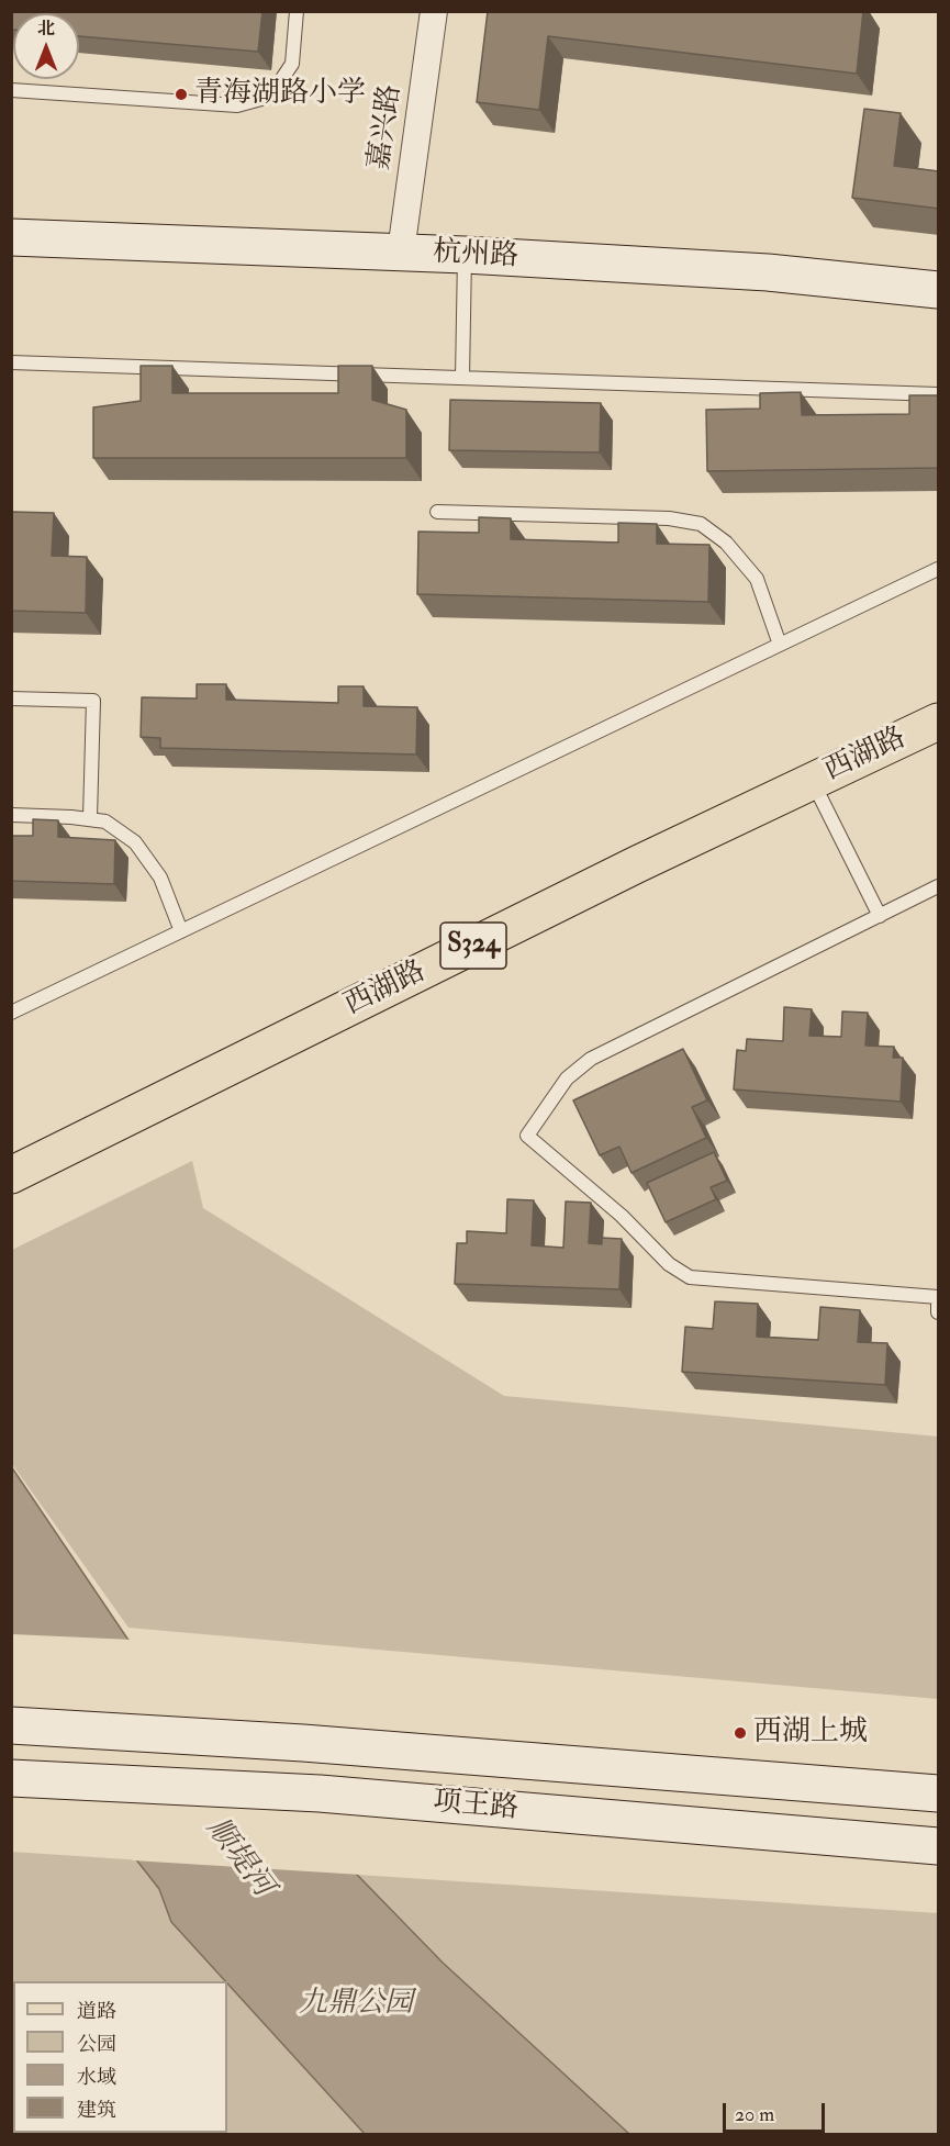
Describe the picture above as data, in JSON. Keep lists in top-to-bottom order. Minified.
{"streets":{"main road":["杭州路","西湖路","S324","项王路"],"street":["嘉兴路"]},"crossings":[["嘉兴路","杭州路"]],"water":["顺堤河"],"parks":["九鼎公园"],"places":["青海湖路小学","西湖上城"],"legend":["道路","公园","水域","建筑"],"scale_bar":"20 m","north":"top"}
